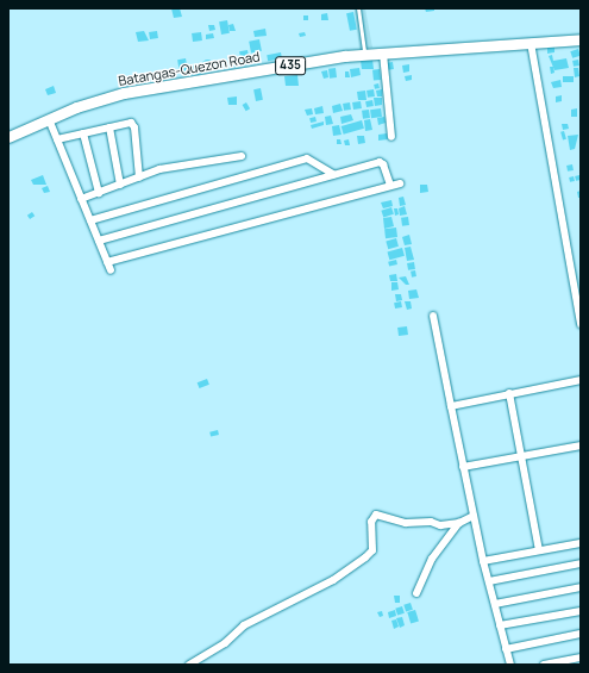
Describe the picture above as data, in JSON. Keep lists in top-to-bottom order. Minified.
{"streets":{"main road":["435","Batangas-Quezon Road"]}}
